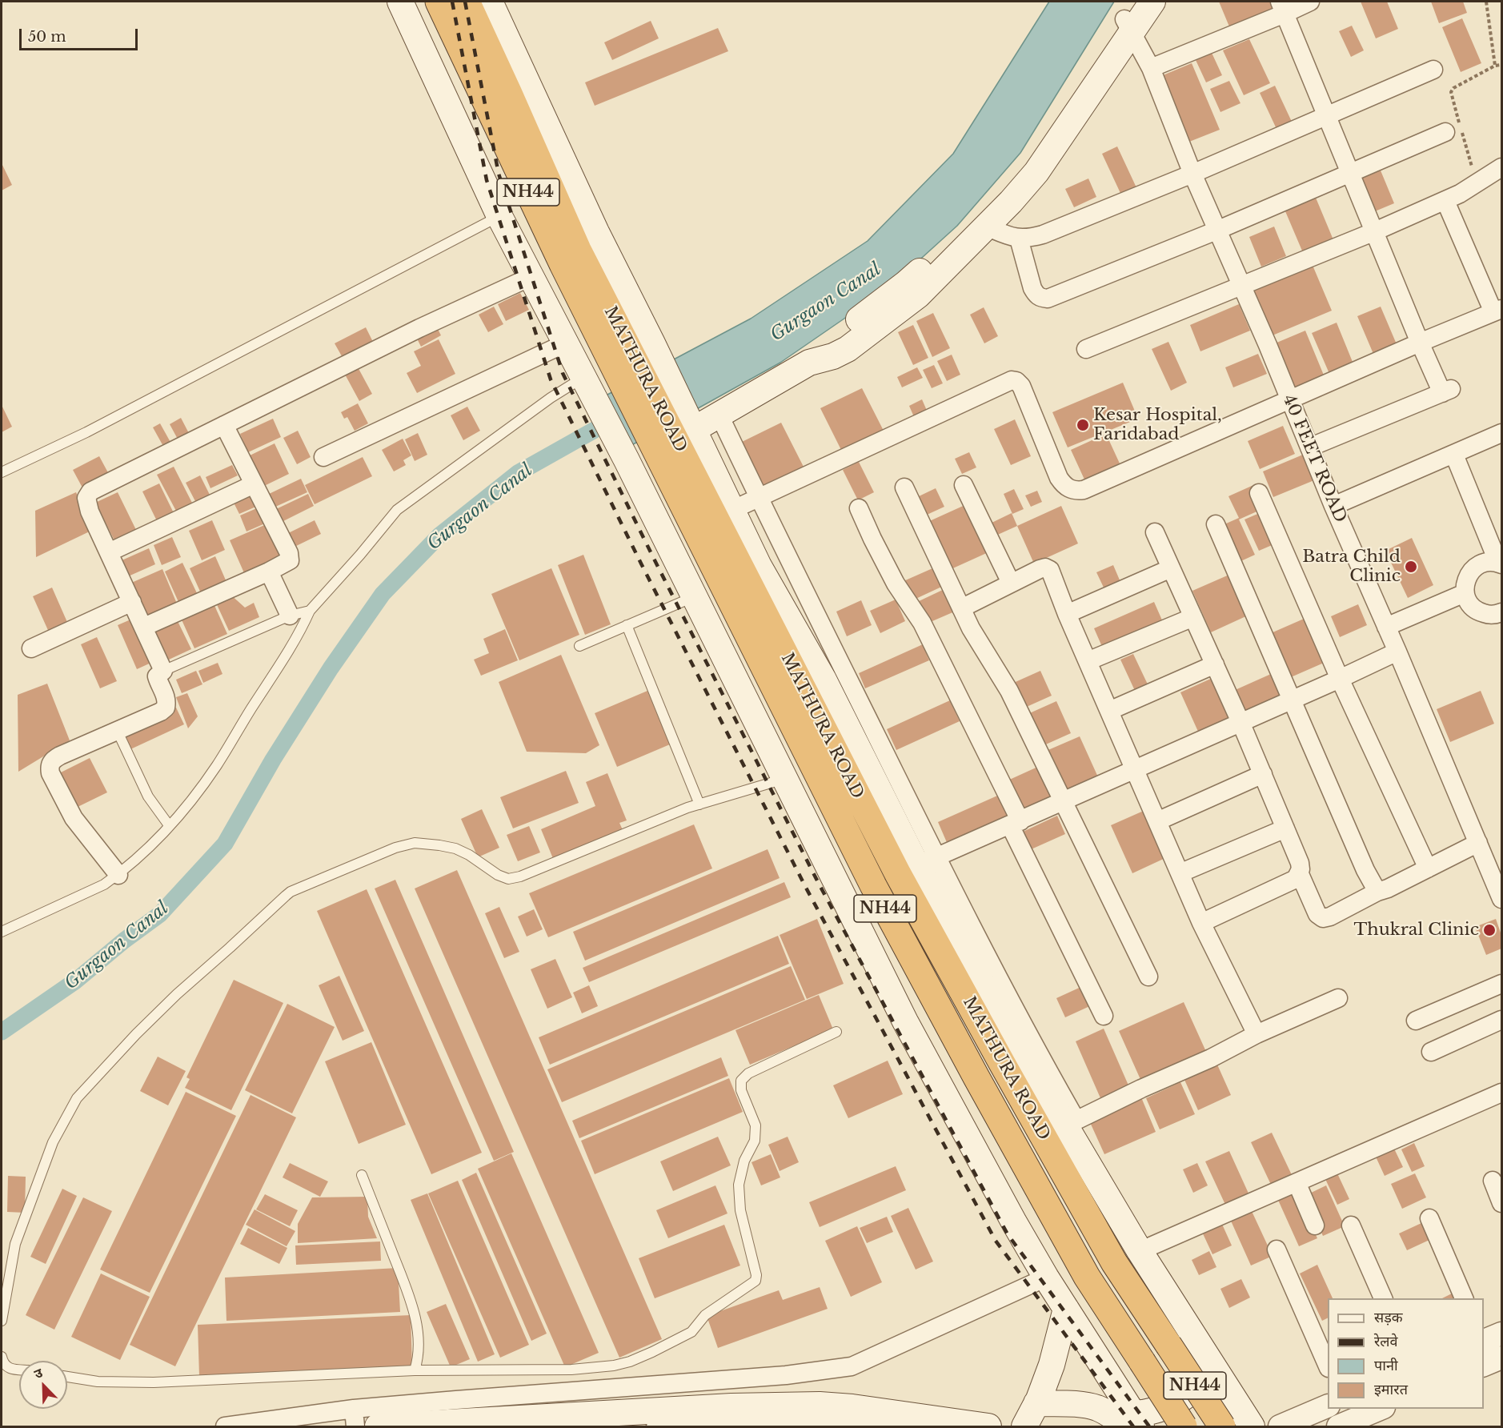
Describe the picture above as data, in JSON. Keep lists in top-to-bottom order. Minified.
{"streets":{"highway":["NH44","MATHURA ROAD"],"street":["40 FEET ROAD"]},"water":["Gurgaon Canal"],"places":["Kesar Hospital, Faridabad","Batra Child Clinic","Thukral Clinic"],"legend":["सड़क","रेलवे","पानी","इमारत"],"scale_bar":"50 m","north":"top left"}
